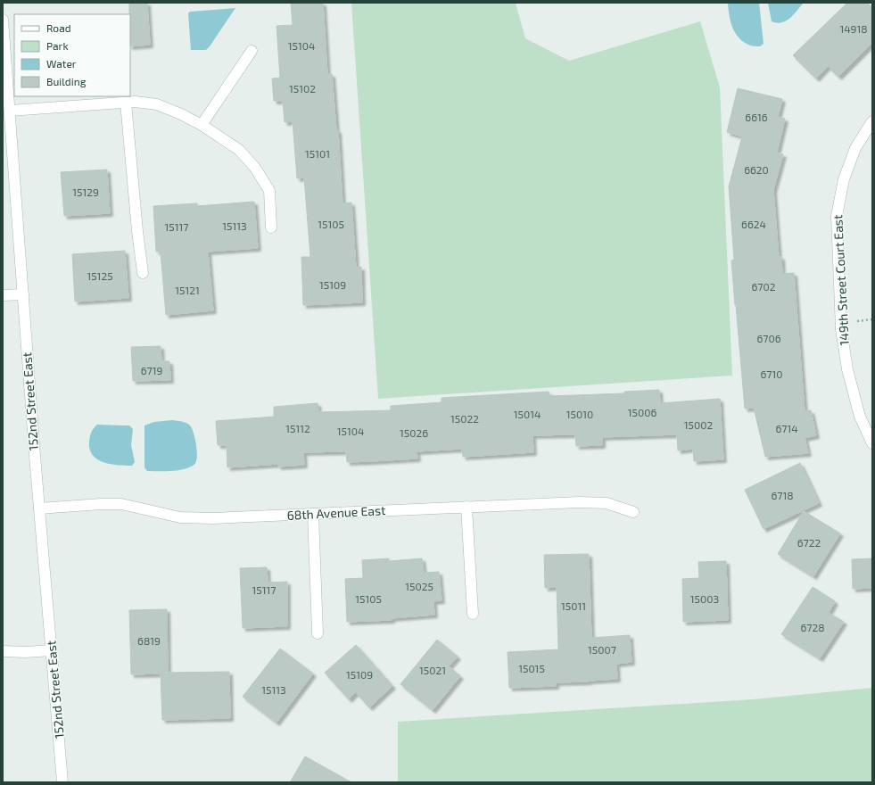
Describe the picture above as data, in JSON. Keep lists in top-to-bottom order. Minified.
{"streets":{"street":["149th Street Court East","152nd Street East","68th Avenue East"]},"crossings":[["152nd Street East","68th Avenue East"]],"house_numbers":["14918","15104","15102","6616","15101","6620","15129","15105","6624","15113","15117","15125","15109","6702","15121","6706","6719","6710","15006","15014","15010","15022","15002","15112","6714","15104","15026","6718","6722","15025","15117","15105","15003","15011","6728","6819","15007","15015","15021","15109","15113"],"legend":["Road","Park","Water","Building"]}
